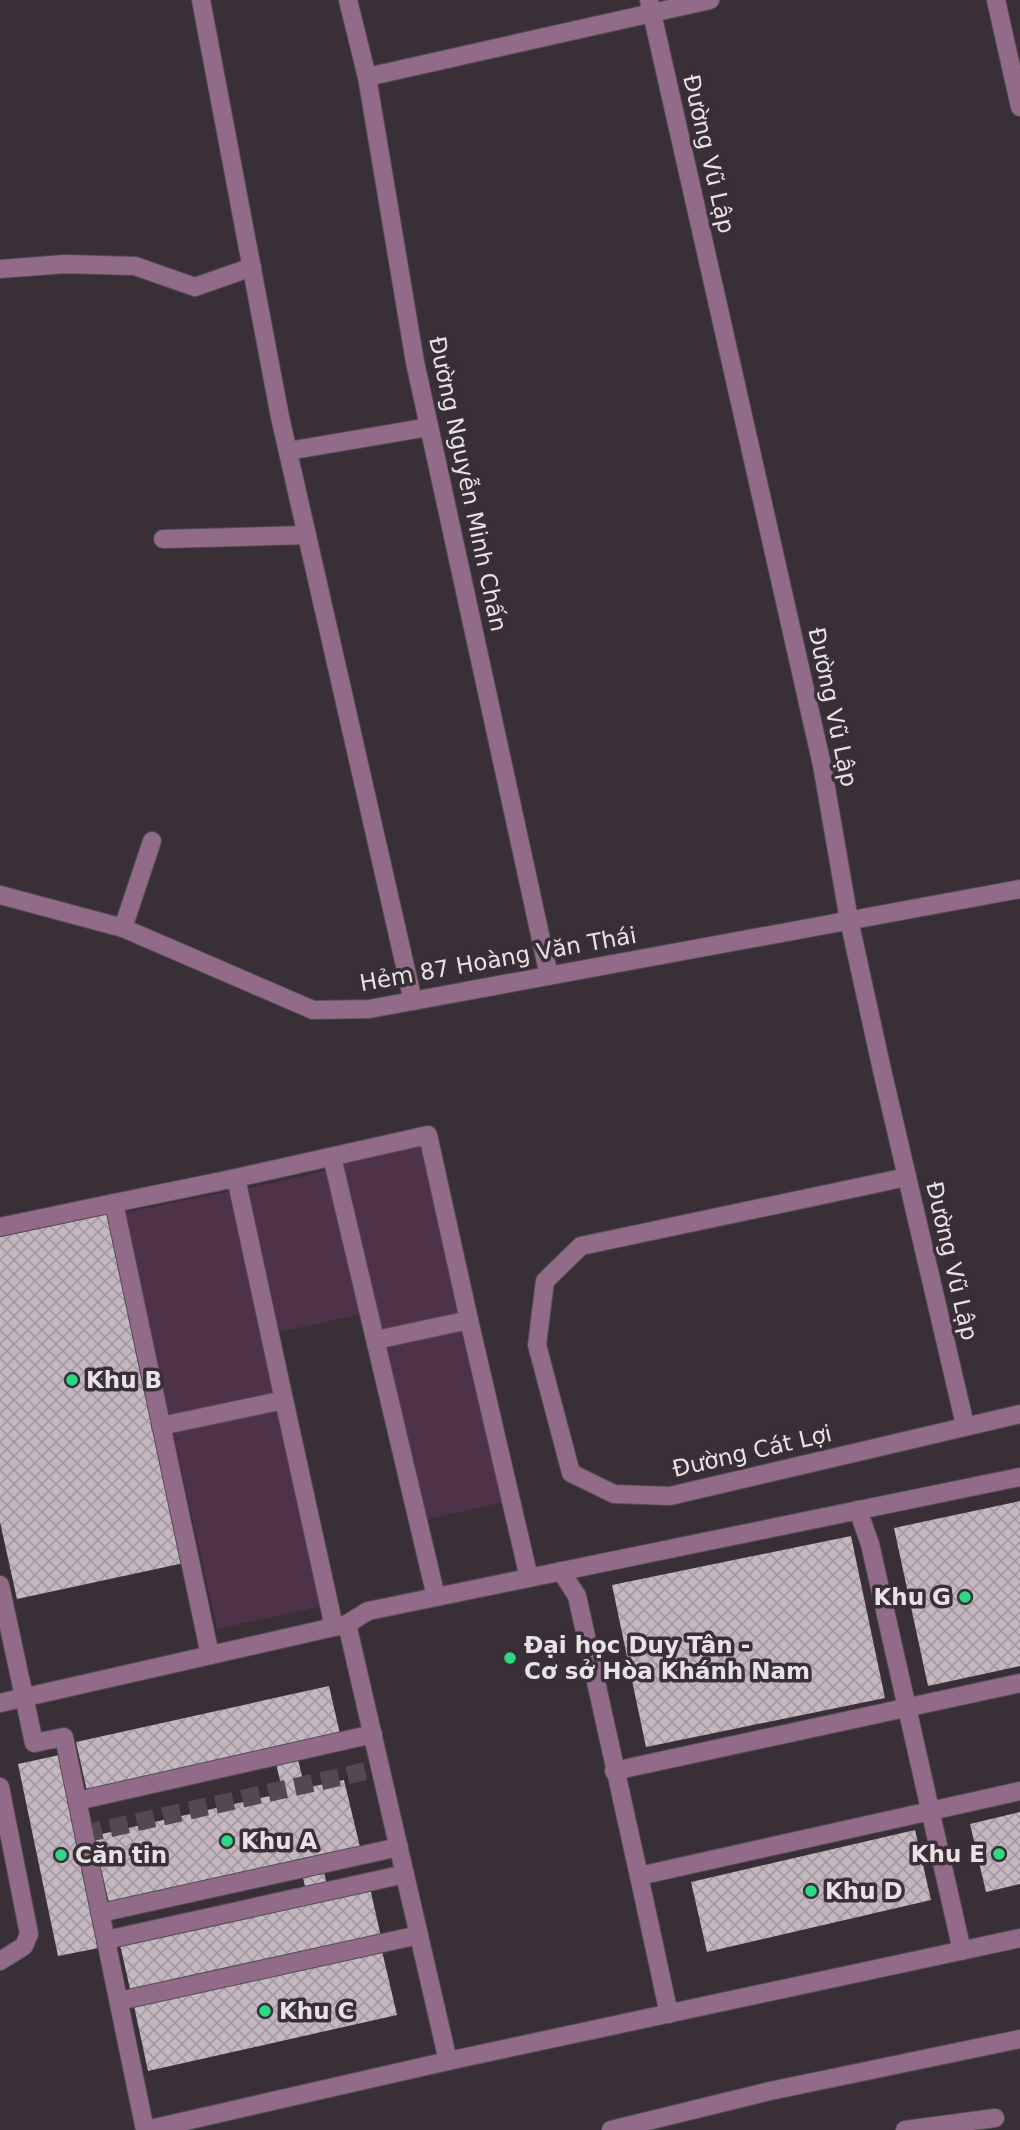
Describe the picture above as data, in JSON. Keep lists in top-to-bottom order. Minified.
{"streets":{"street":["Đường Vũ Lập","Đường Nguyễn Minh Chấn","Hẻm 87 Hoàng Văn Thái","Đường Cát Lợi"]},"crossings":[["Đường Vũ Lập","Hẻm 87 Hoàng Văn Thái"],["Đường Vũ Lập","Đường Cát Lợi"],["Đường Nguyễn Minh Chấn","Hẻm 87 Hoàng Văn Thái"]],"places":["Khu B","Khu G","Đại học Duy Tân - Cơ sở Hòa Khánh Nam","Khu A","Khu E","Căn tin","Khu D","Khu C"]}
